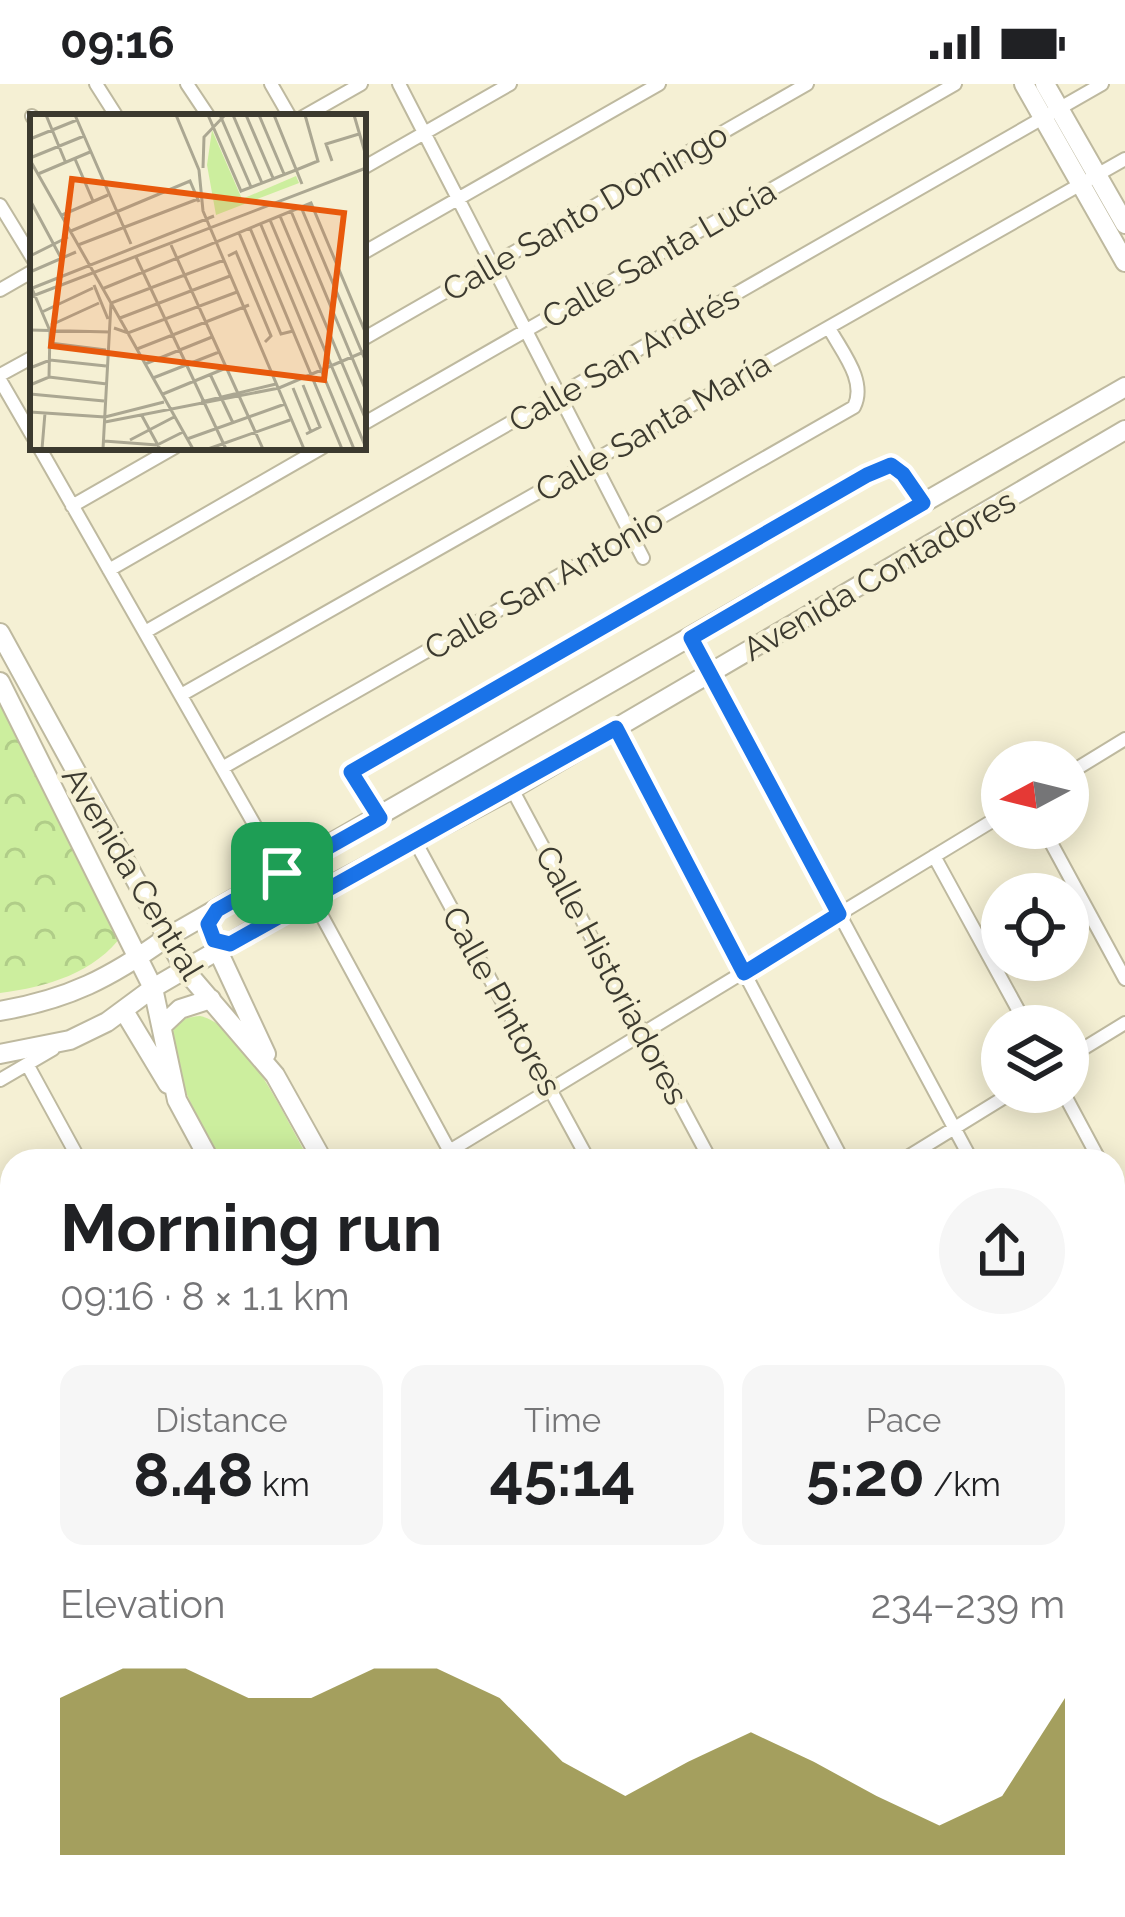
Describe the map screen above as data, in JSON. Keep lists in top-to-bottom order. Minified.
{"streets":{"main road":["Avenida Contadores","Avenida Central"],"street":["Calle Santo Domingo","Calle Santa Lucía","Calle San Andrés","Calle Santa María","Calle San Antonio","Calle Historiadores","Calle Pintores"]},"crossings":[["Calle Santa María","Calle San Antonio"],["Avenida Contadores","Avenida Central"],["Avenida Contadores","Calle Historiadores"],["Avenida Contadores","Calle Pintores"]],"north":"left","page":{"status":"09:16","heading":["Morning run","09:16 · 8 × 1.1 km"],"stats":[["Distance","8.48 km"],["Time","45:14"],["Pace","5:20 /km"]],"chart":["Elevation","234–239 m"]}}
